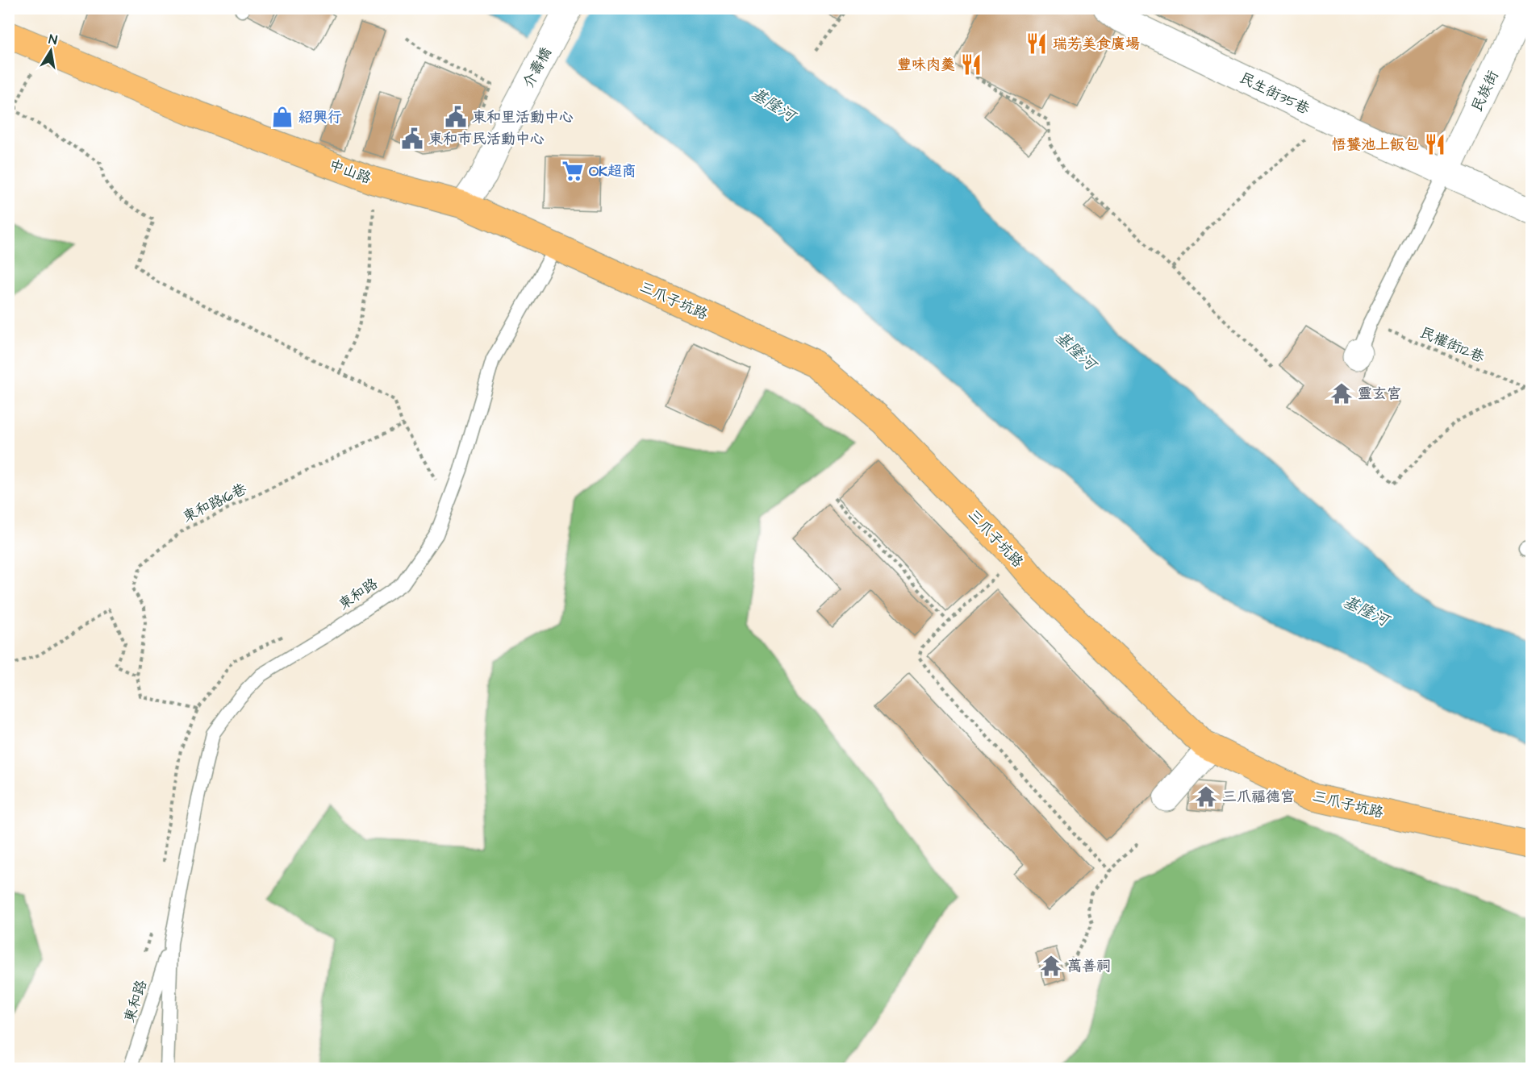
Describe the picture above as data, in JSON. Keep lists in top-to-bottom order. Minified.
{"streets":{"main road":["中山路","三爪子坑路"],"street":["介壽橋","民族街","民生街35巷"],"lane":["東和路"],"path":["民權街12巷","東和路16巷"]},"crossings":[["民族街","民生街35巷"],["中山路","三爪子坑路"],["三爪子坑路","東和路"]],"water":["基隆河"],"places":{"restaurant":["瑞芳美食廣場","豐味肉羹","悟饕池上飯包"],"shop":["紹興行"],"public building":["東和里活動中心","東和市民活動中心"],"supermarket":["OK超商"],"temple":["靈玄宮","三爪福德宮","萬善祠"]},"north":"top"}
